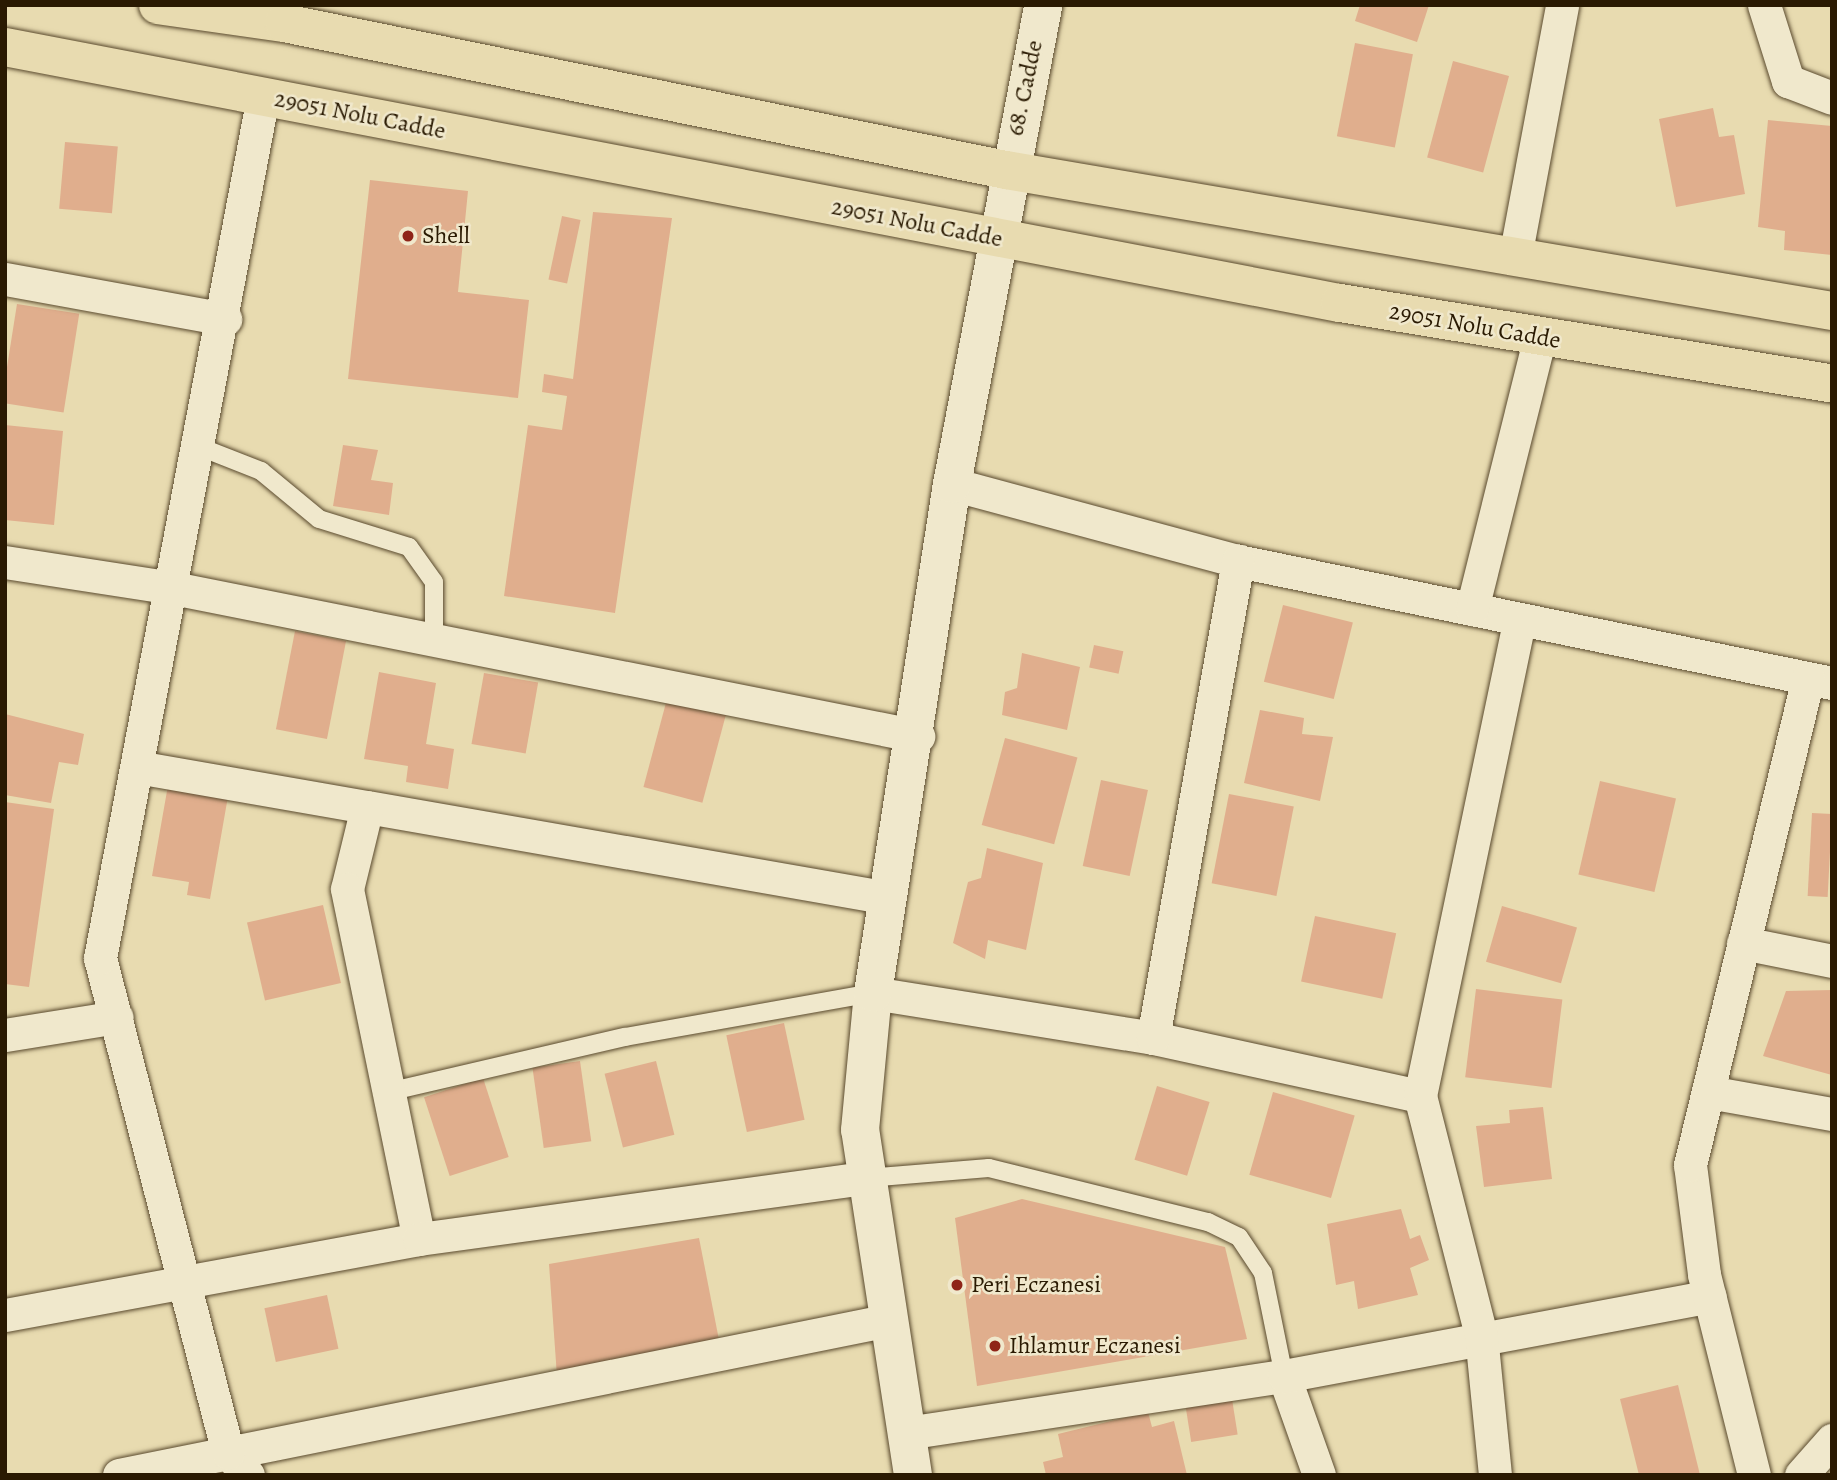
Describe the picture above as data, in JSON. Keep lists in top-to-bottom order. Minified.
{"streets":{"main road":["29051 Nolu Cadde"],"street":["68. Cadde"]},"crossings":[["68. Cadde","29051 Nolu Cadde"]],"places":["Shell","Peri Eczanesi","Ihlamur Eczanesi"]}
